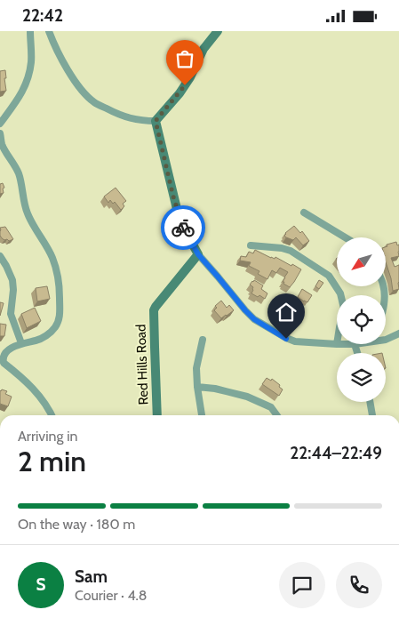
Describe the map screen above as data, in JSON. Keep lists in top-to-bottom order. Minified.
{"streets":{"main road":["Red Hills Road"]},"north":"bottom left","page":{"status":"22:42","heading":["2 min","Arriving in","22:44–22:49"],"panel":["Sam","Courier · 4.8"],"bar":"On the way · 180 m","round":"S"}}
